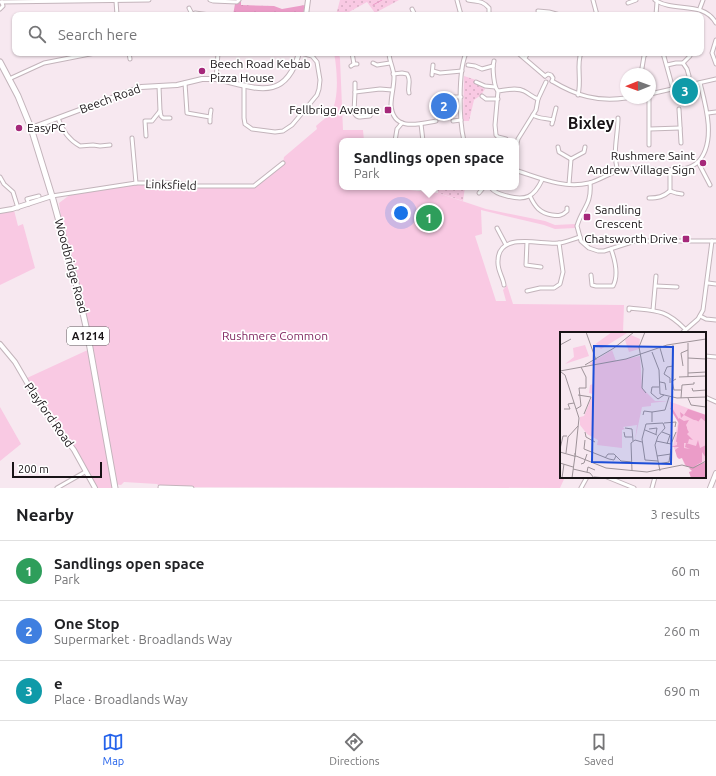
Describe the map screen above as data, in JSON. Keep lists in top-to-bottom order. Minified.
{"streets":{"main road":["Woodbridge Road","A1214"],"street":["Beech Road","Linksfield","Playford Road"]},"crossings":[["Beech Road","Woodbridge Road"],["Linksfield","Woodbridge Road"]],"districts":["Bixley"],"parks":["Rushmere Common"],"places":{"other":["Beech Road Kebab Pizza House","EasyPC","Rushmere Saint Andrew Village Sign"],"transit":["Fellbrigg Avenue","Sandling Crescent","Chatsworth Drive"]},"scale_bar":"200 m","north":"left","page":{"search":"Search here","pins":["3","2","1"],"popup":["Sandlings open space","Park"],"scale":"200 m","heading":["Nearby","3 results"],"list":[{"mark":"1","name":"Sandlings open space","note":"Park","value":"60 m"},{"mark":"2","name":"One Stop","note":"Supermarket · Broadlands Way","value":"260 m"},{"mark":"3","name":"e","note":"Place · Broadlands Way","value":"690 m"}],"nav":["Map","Directions","Saved"]}}
